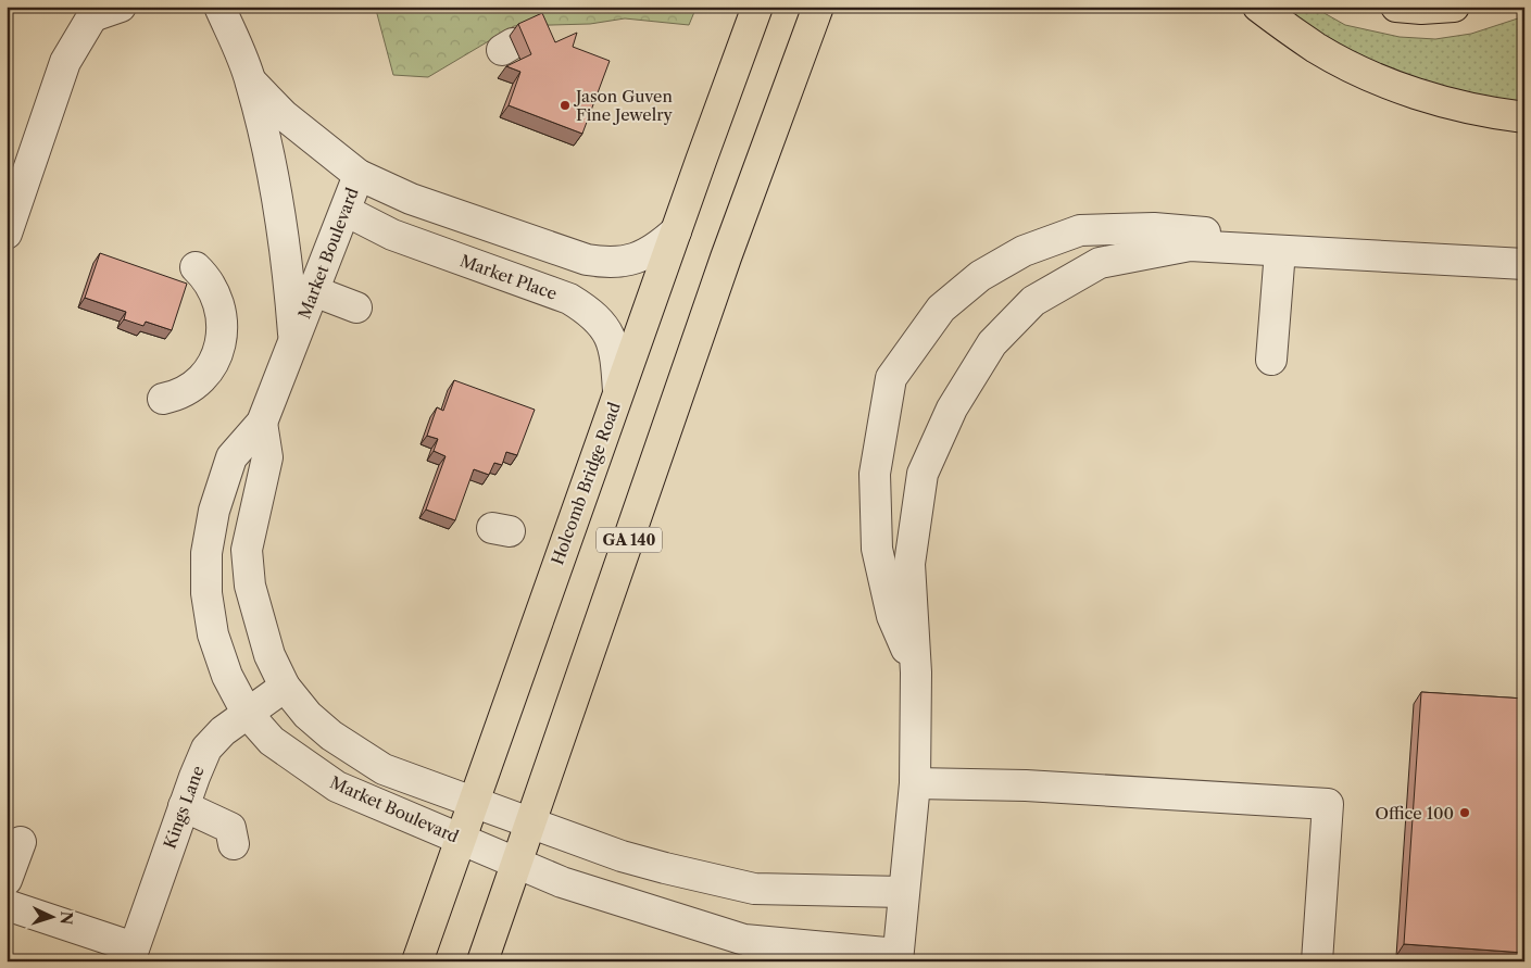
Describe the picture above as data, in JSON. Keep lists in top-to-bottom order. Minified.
{"streets":{"main road":["Holcomb Bridge Road","GA 140"],"street":["Market Boulevard","Market Place","Kings Lane"]},"crossings":[["Market Boulevard","Market Place"],["Market Boulevard","Holcomb Bridge Road"],["Market Boulevard","GA 140"],["Market Boulevard","Kings Lane"],["Market Place","Holcomb Bridge Road"]],"places":["Jason Guven Fine Jewelry","Office 100"],"north":"right"}
